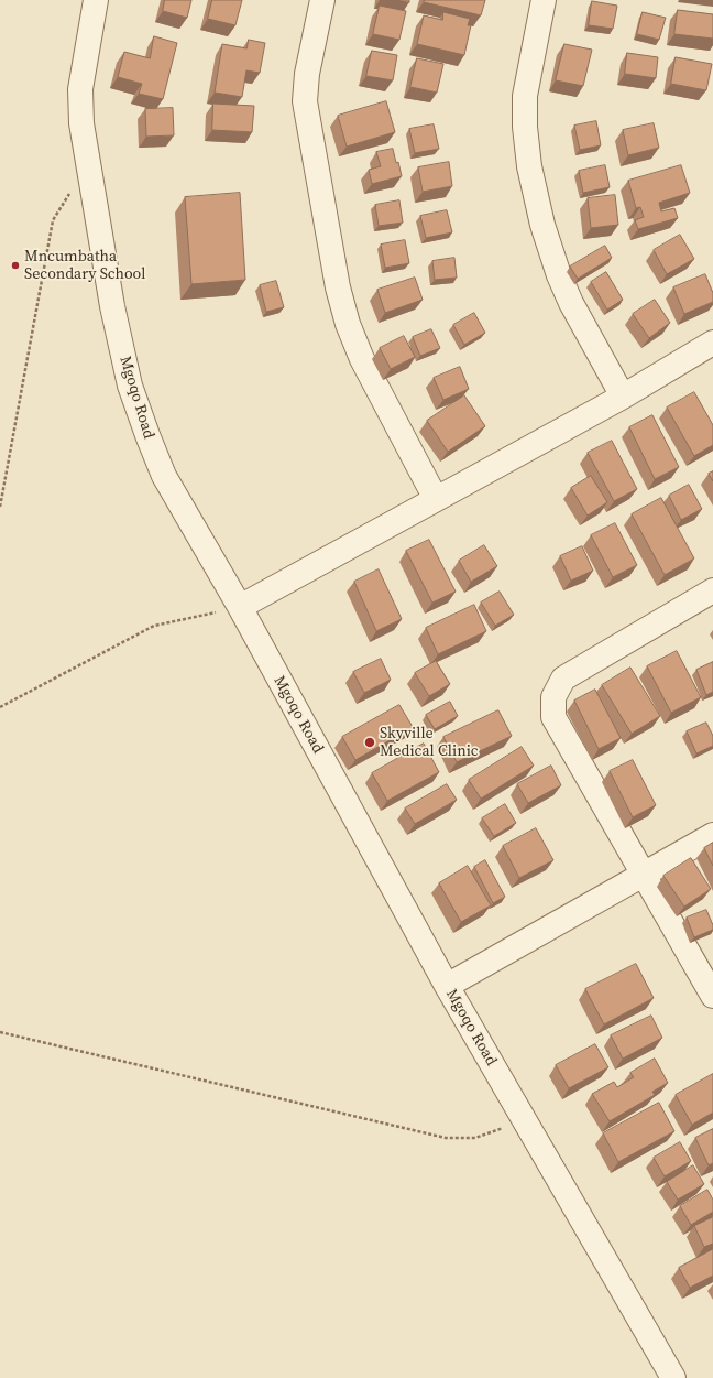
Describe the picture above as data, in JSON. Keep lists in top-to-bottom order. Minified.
{"streets":{"street":["Mgoqo Road"]},"places":["Mncumbatha Secondary School","Skyville Medical Clinic"]}
